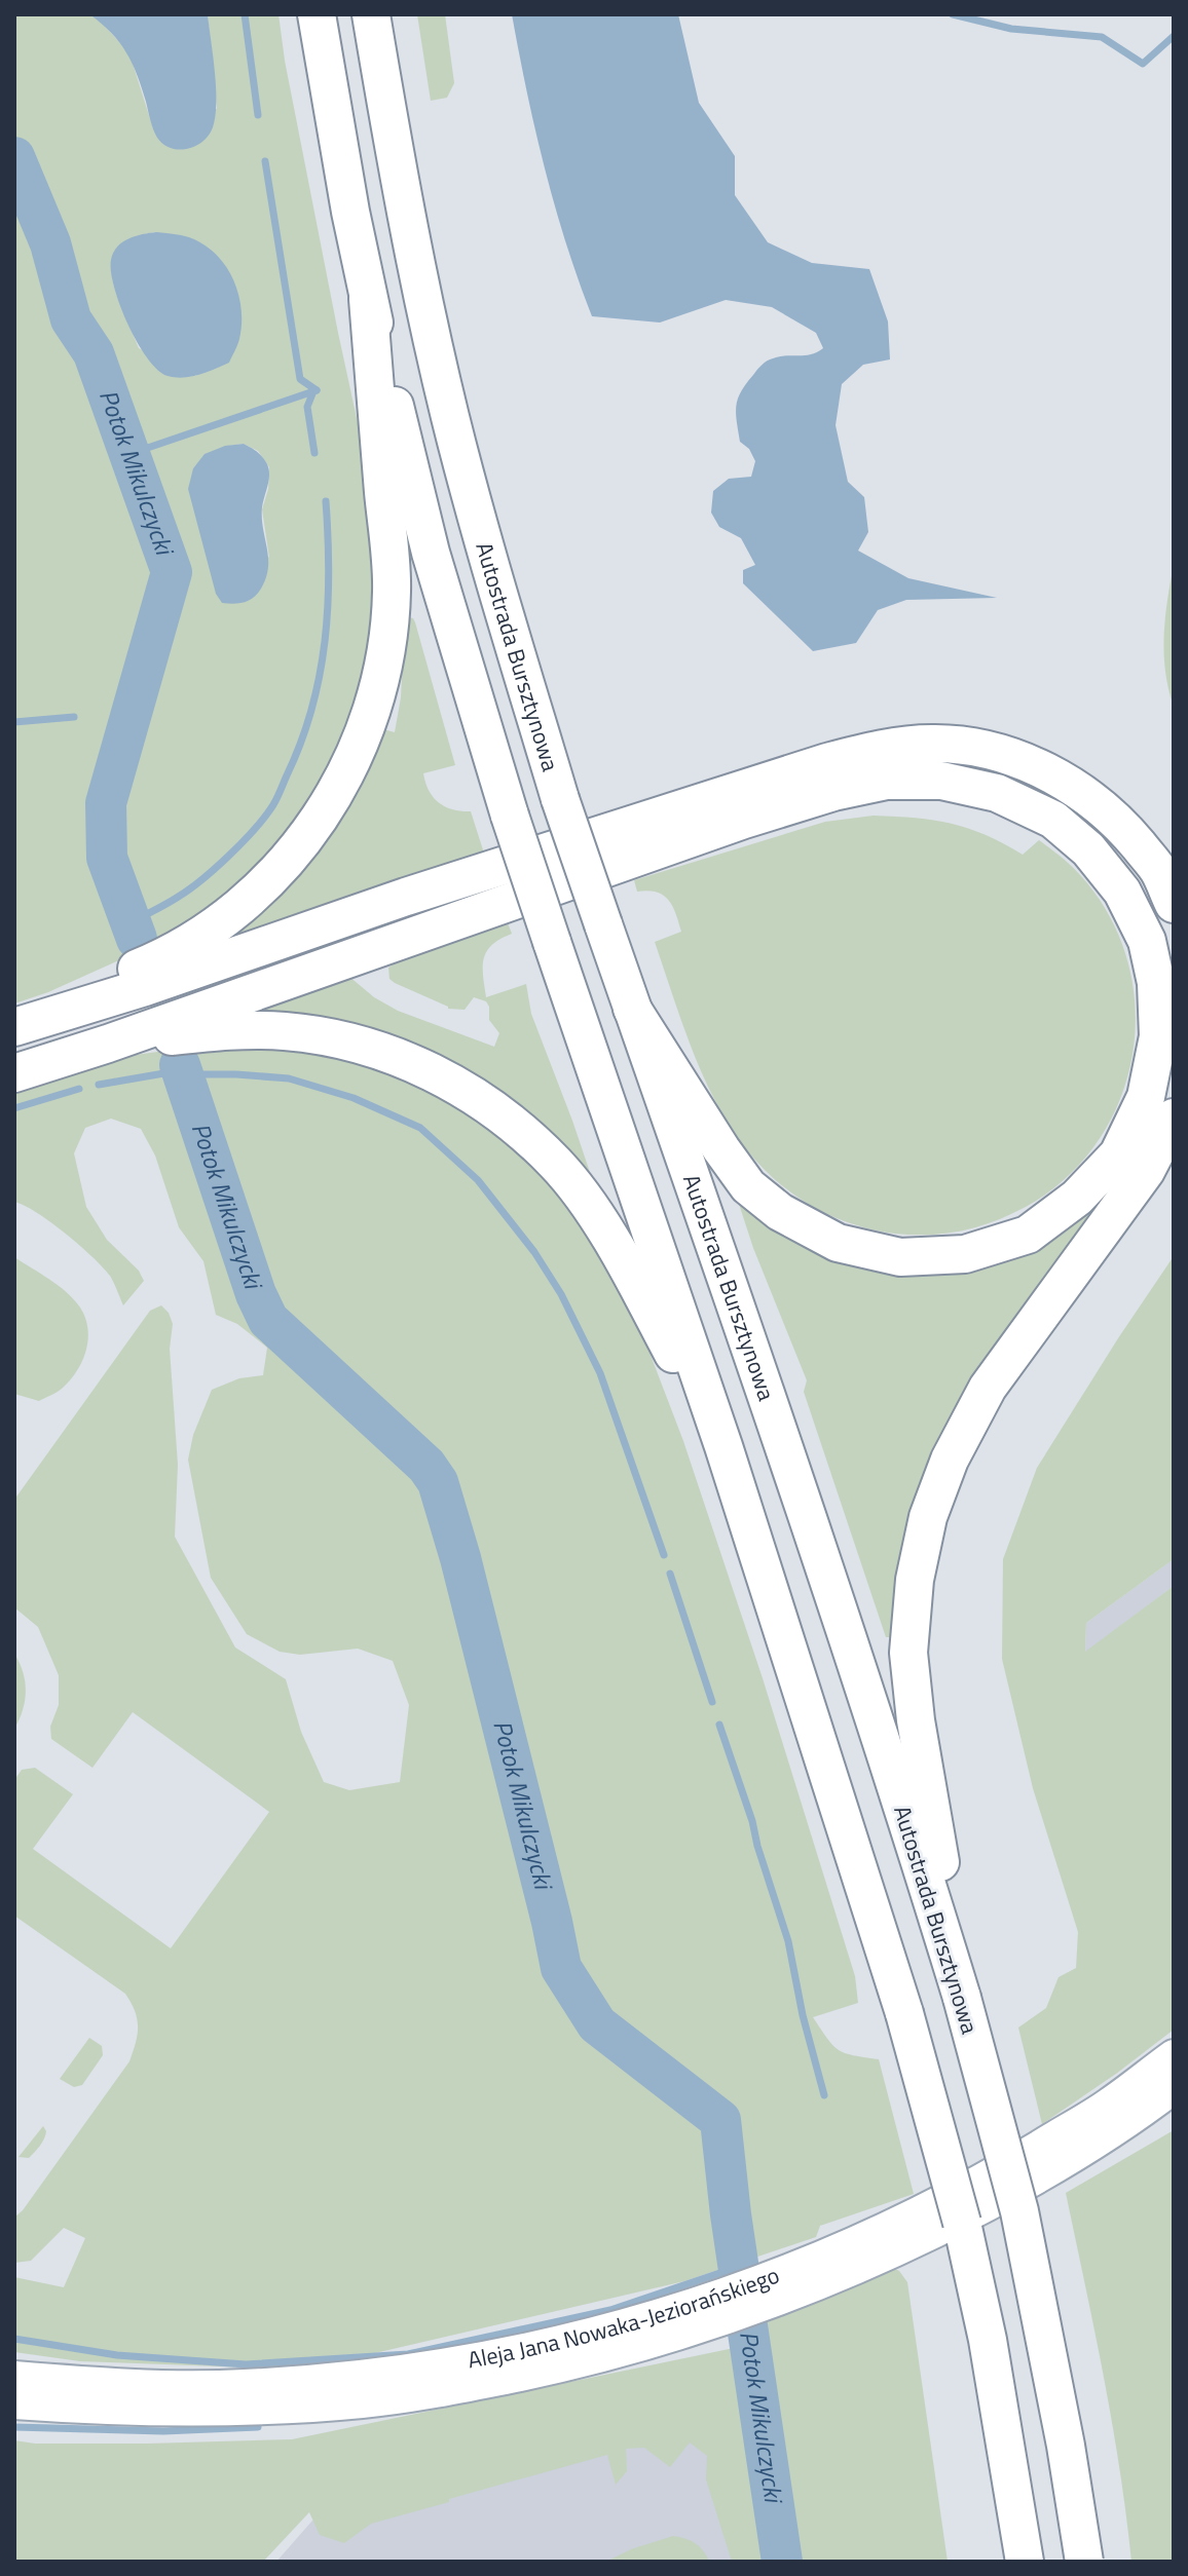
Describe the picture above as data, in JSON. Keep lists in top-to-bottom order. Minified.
{"streets":{"highway":["Autostrada Bursztynowa"],"main road":["Aleja Jana Nowaka-Jeziorańskiego"]},"water":["Potok Mikulczycki"]}
